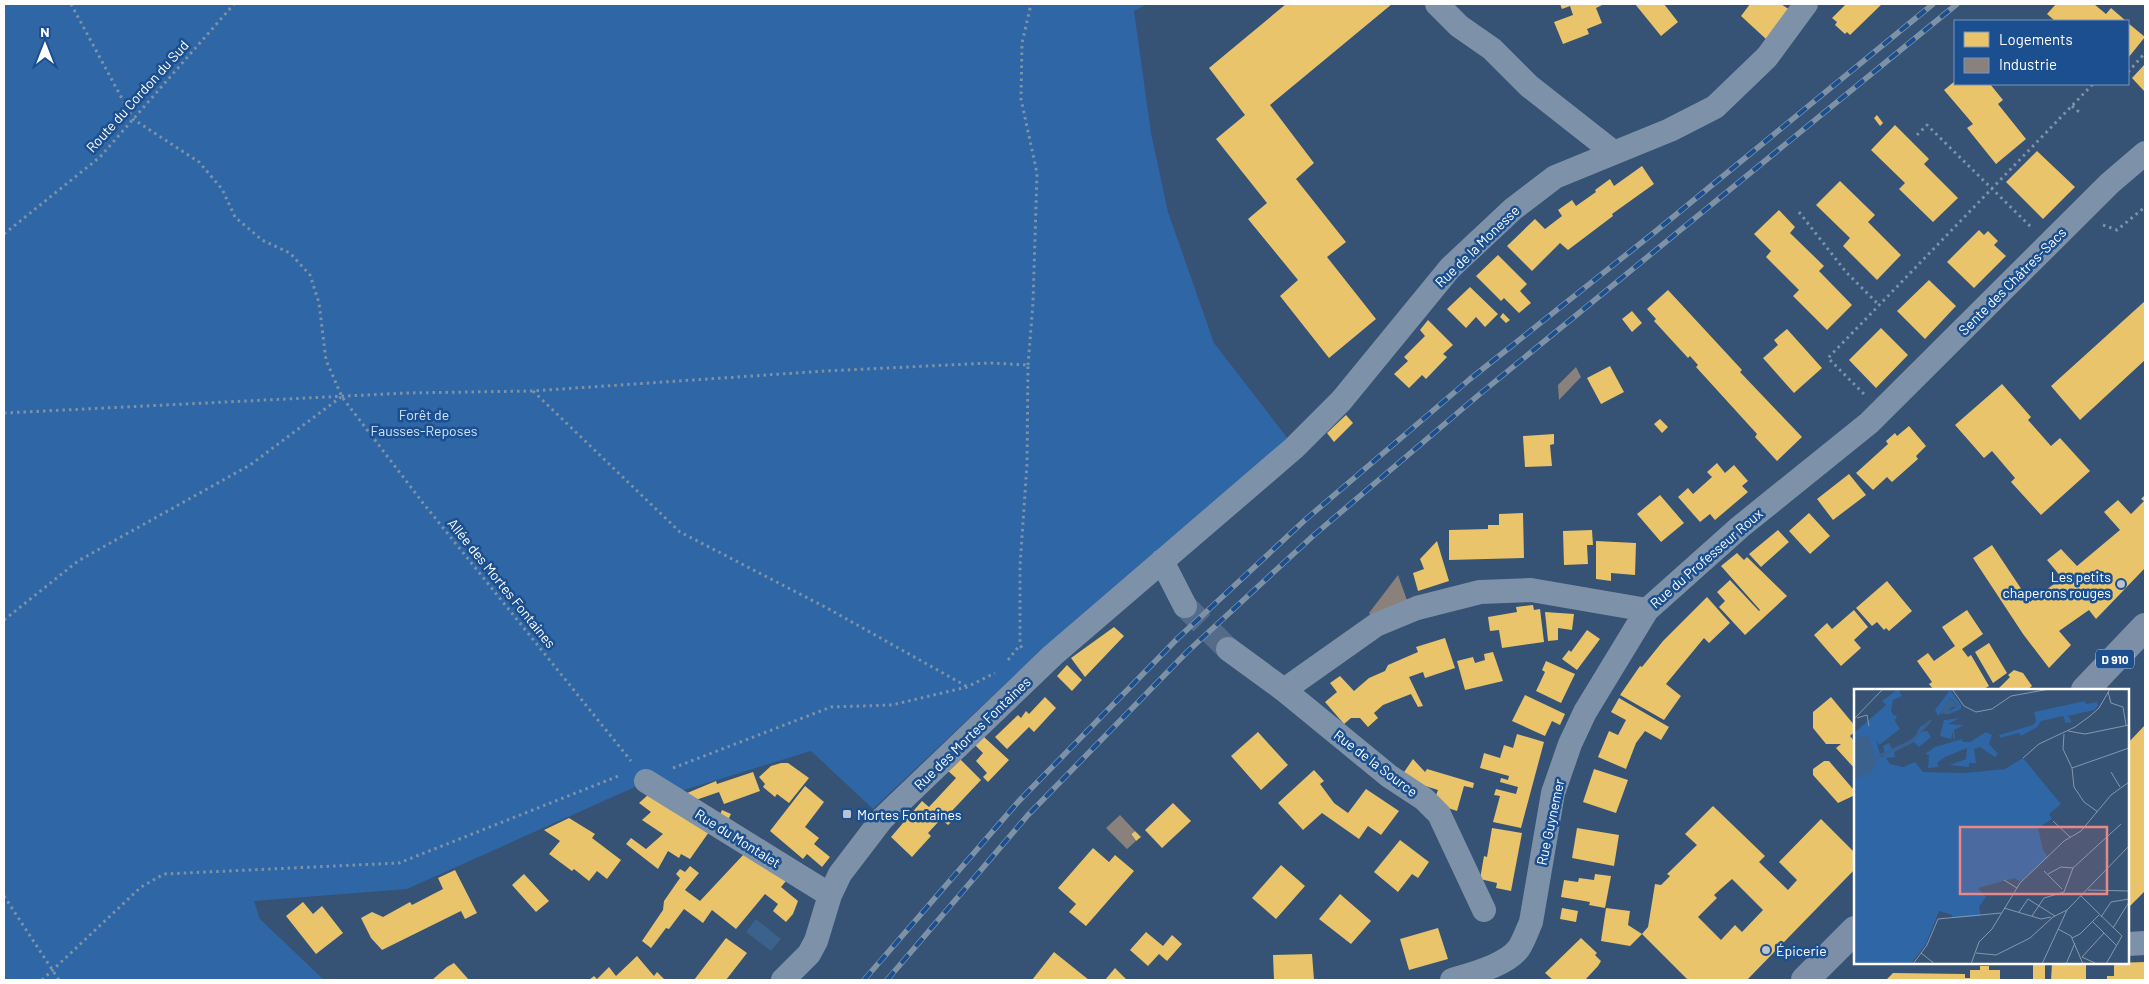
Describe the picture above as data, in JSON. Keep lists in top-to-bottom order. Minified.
{"streets":{"main road":["D 910"],"street":["Rue de la Monesse","Sente des Châtres-Sacs","Rue du Professeur Roux","Rue des Mortes Fontaines","Rue de la Source","Rue Guynemer","Rue du Montalet"],"path":["Route du Cordon du Sud","Allée des Mortes Fontaines"]},"crossings":[["Route du Cordon du Sud","Allée des Mortes Fontaines"],["Rue de la Monesse","Rue des Mortes Fontaines"],["Sente des Châtres-Sacs","Rue du Professeur Roux"],["Rue du Professeur Roux","Rue de la Source"],["Rue du Professeur Roux","Rue Guynemer"],["Allée des Mortes Fontaines","Rue du Montalet"],["Rue des Mortes Fontaines","Rue du Montalet"]],"parks":["Forêt de Fausses-Reposes"],"places":{"other":["Les petits chaperons rouges","Épicerie"],"transit":["Mortes Fontaines"]},"legend":["Logements","Industrie"],"north":"top"}
